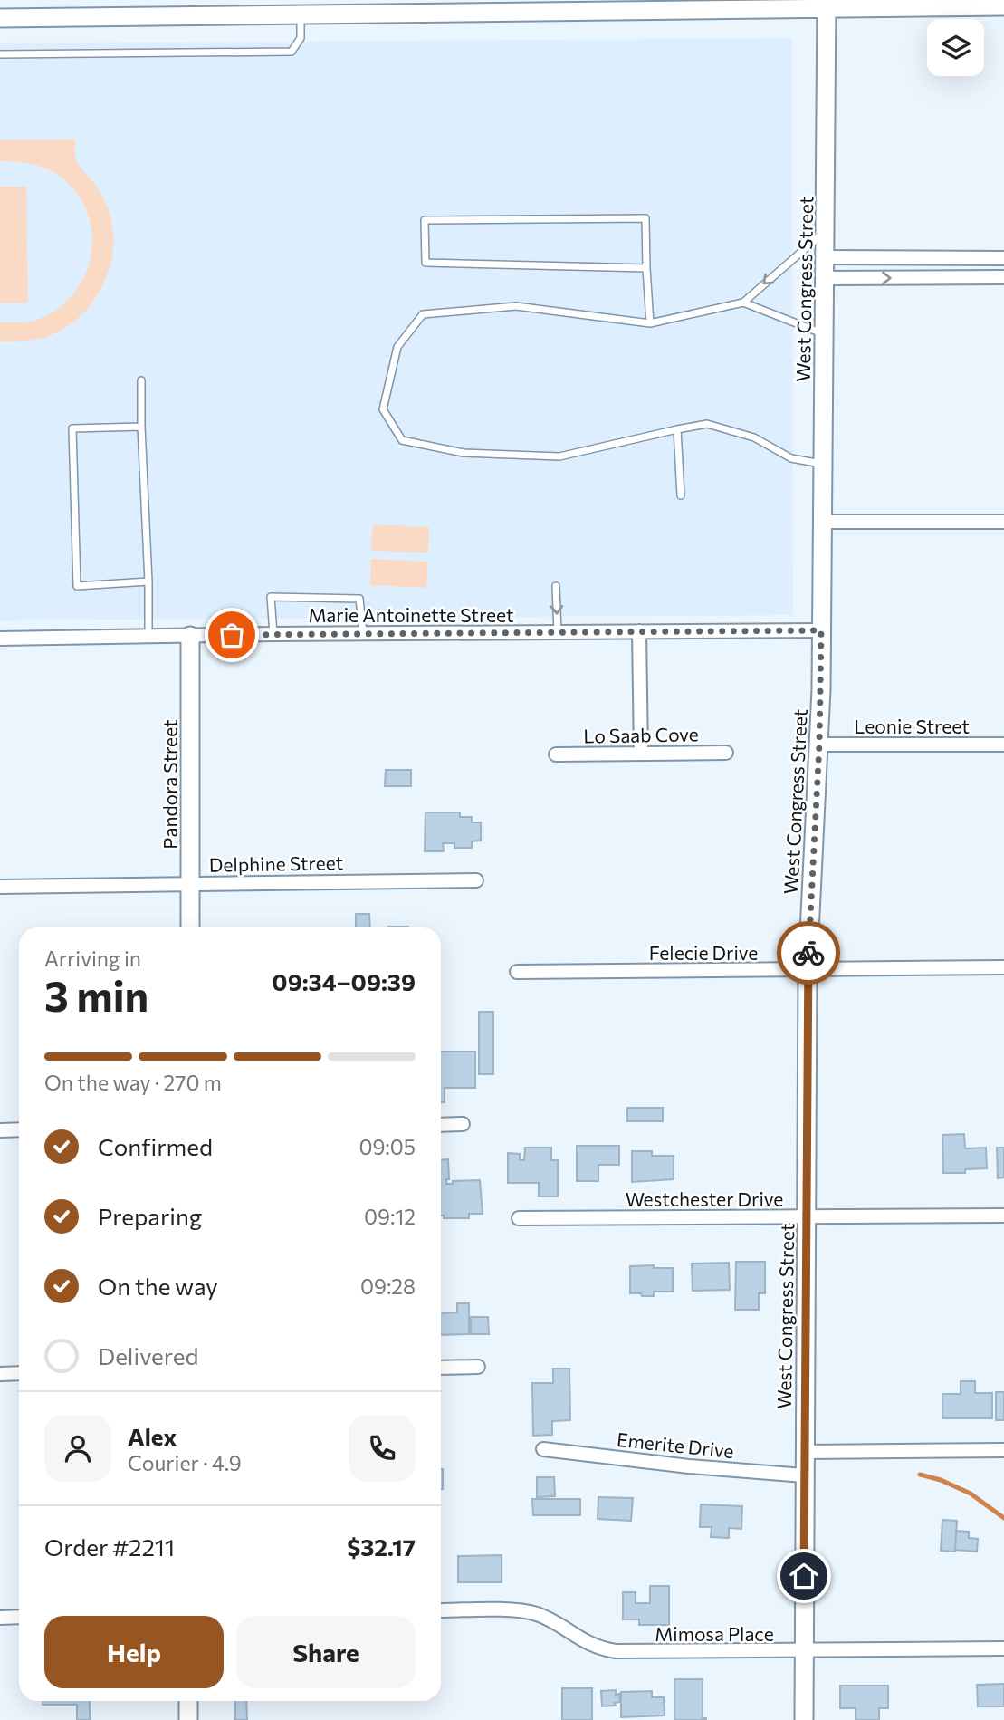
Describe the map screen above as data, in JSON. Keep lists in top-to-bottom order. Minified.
{"streets":{"main road":["West Congress Street","Pandora Street"],"street":["Marie Antoinette Street","Leonie Street","Lo Saab Cove","Delphine Street","Felecie Drive","Westchester Drive","Emerite Drive","Mimosa Place"]},"crossings":[["West Congress Street","Marie Antoinette Street"],["West Congress Street","Leonie Street"],["West Congress Street","Felecie Drive"],["West Congress Street","Westchester Drive"],["West Congress Street","Emerite Drive"],["West Congress Street","Mimosa Place"],["Marie Antoinette Street","Pandora Street"],["Pandora Street","Delphine Street"]],"page":{"heading":["3 min","Arriving in","09:34–09:39"],"panel":["Alex","Courier · 4.9","Order #2211","$32.17"],"bar":"On the way · 270 m","list":[["Confirmed","09:05"],["Preparing","09:12"],["On the way","09:28"],"Delivered"],"buttons":["Help","Share"]}}
